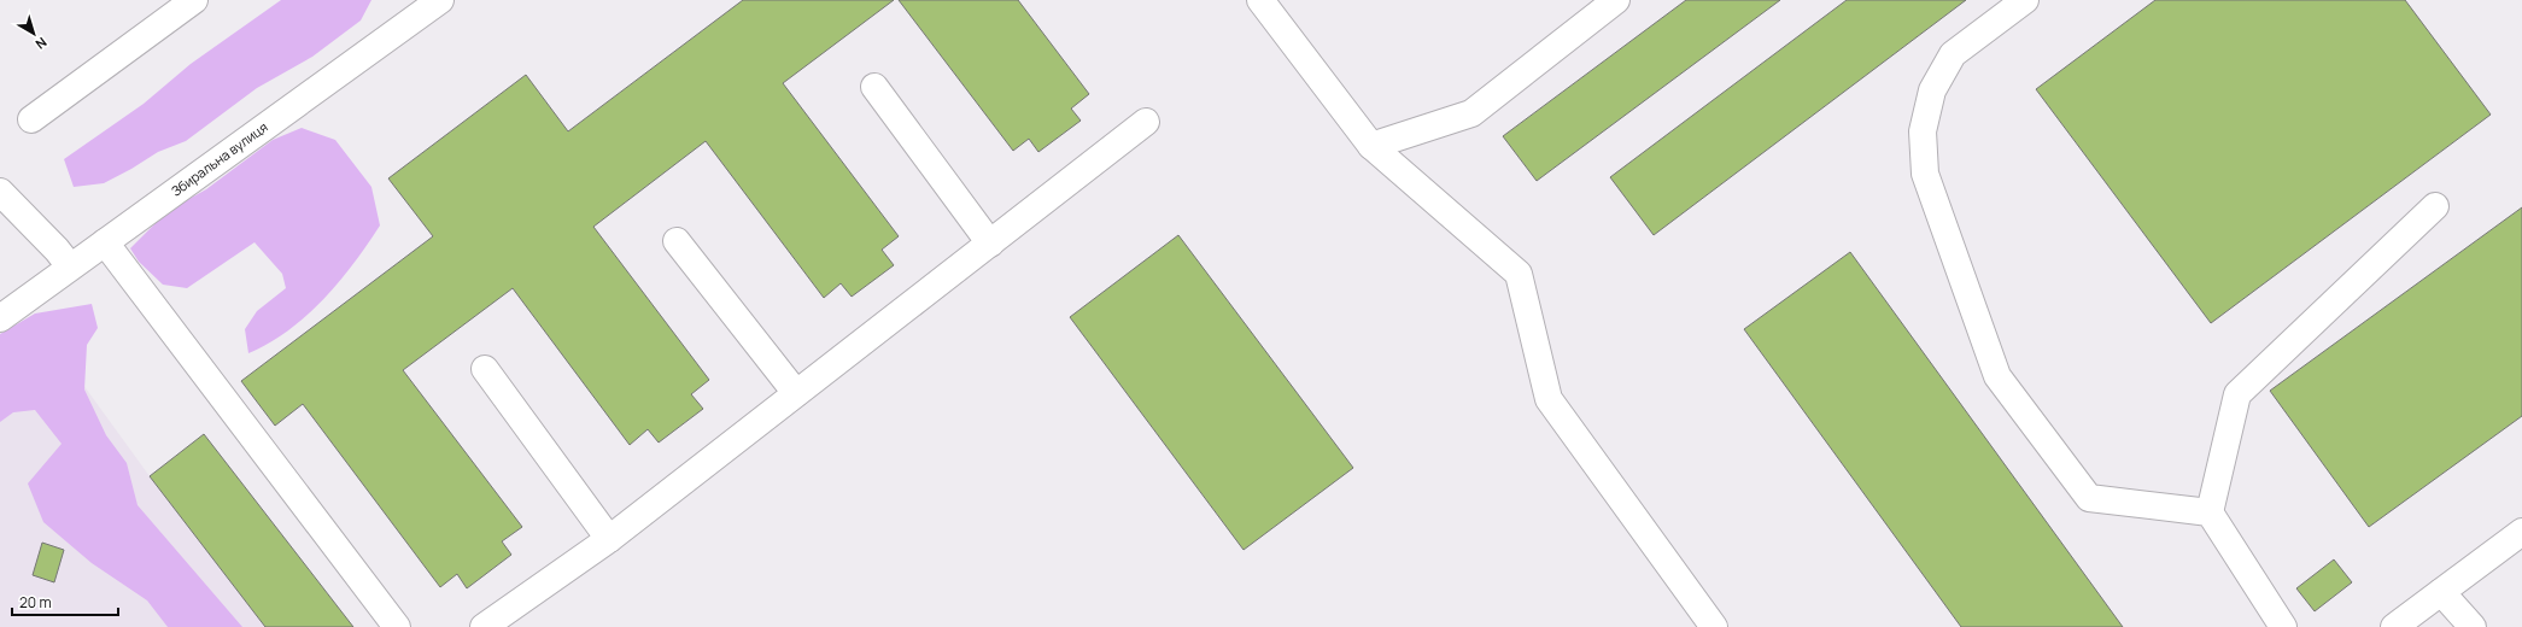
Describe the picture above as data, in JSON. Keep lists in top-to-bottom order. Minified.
{"streets":{"street":["Збиральна вулиця"]},"scale_bar":"20 m","north":"bottom right"}
